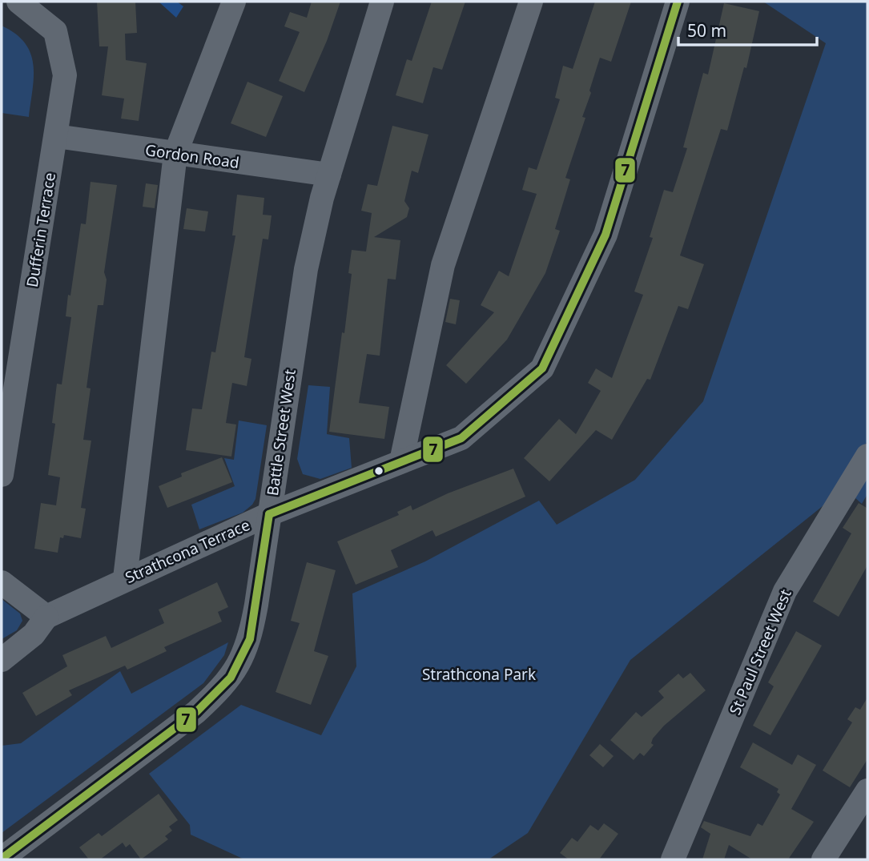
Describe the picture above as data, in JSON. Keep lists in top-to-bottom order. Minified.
{"streets":{"street":["Gordon Road","Dufferin Terrace","Battle Street West","Strathcona Terrace","St Paul Street West"]},"crossings":[["Gordon Road","Dufferin Terrace"],["Gordon Road","Battle Street West"],["Battle Street West","Strathcona Terrace"]],"parks":["Strathcona Park"],"lines":["transit line 7"],"scale_bar":"50 m"}
